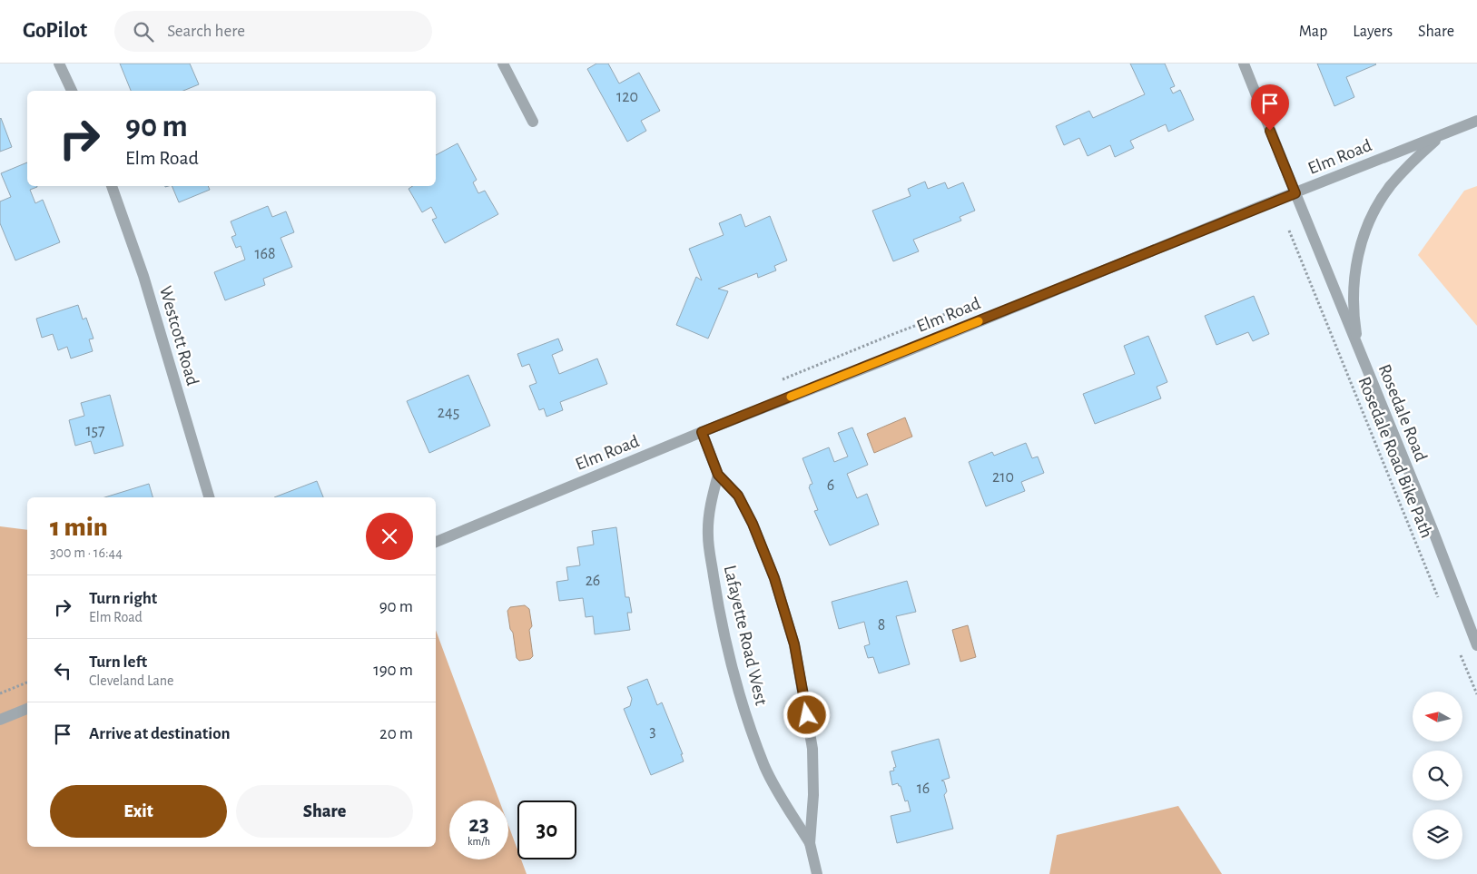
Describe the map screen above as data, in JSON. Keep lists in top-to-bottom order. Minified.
{"streets":{"street":["Elm Road","Westcott Road","Rosedale Road","Lafayette Road West"],"path":["Rosedale Road Bike Path"]},"crossings":[["Elm Road","Rosedale Road"],["Elm Road","Lafayette Road West"]],"house_numbers":["120","168","245","157","210","6","26","8","3","16"],"north":"left","page":{"header":"GoPilot","search":"Search here","nav":["Map","Layers","Share"],"turn":["90 m","Elm Road"],"heading":["1 min","300 m · 16:44"],"list":[{"name":"Turn right","note":"Elm Road","value":"90 m"},{"name":"Turn left","note":"Cleveland Lane","value":"190 m"},{"name":"Arrive at destination","value":"20 m"}],"buttons":["Exit","Share"],"speed":"23 km/h","limit":"30"}}
